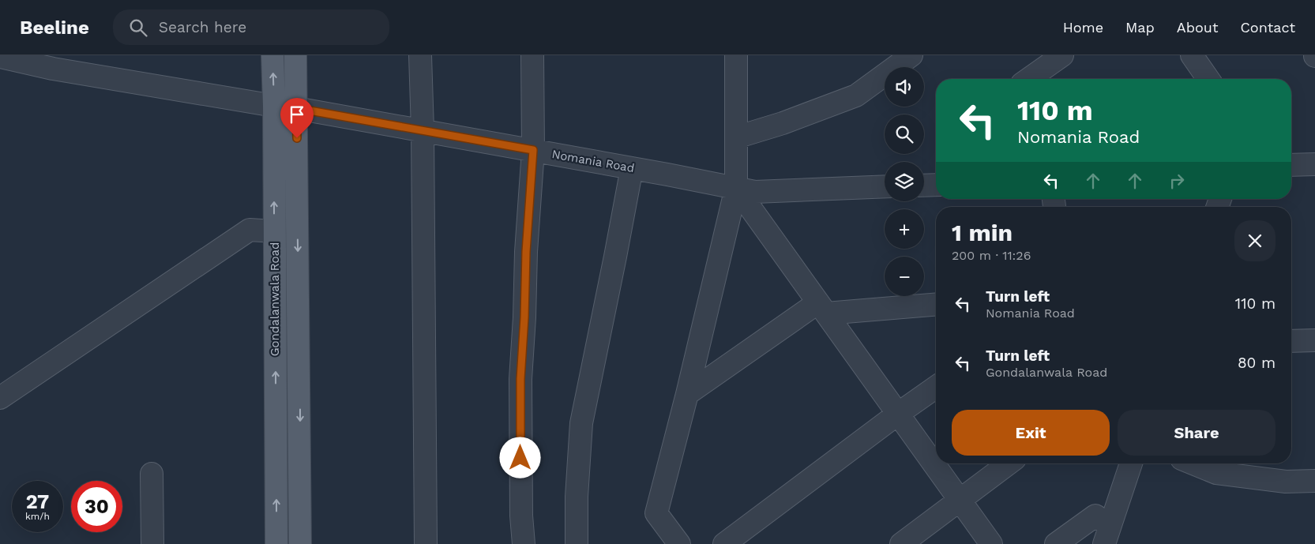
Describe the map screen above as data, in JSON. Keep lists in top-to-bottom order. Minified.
{"streets":{"main road":["Gondalanwala Road"],"street":["Nomania Road"]},"crossings":[["Nomania Road","Gondalanwala Road"]],"page":{"header":"Beeline","search":"Search here","nav":["Home","Map","About","Contact"],"map_buttons":["+","−"],"turn":["110 m","Nomania Road"],"heading":["1 min","200 m · 11:26"],"list":[{"name":"Turn left","note":"Nomania Road","value":"110 m"},{"name":"Turn left","note":"Gondalanwala Road","value":"80 m"}],"buttons":["Exit","Share"],"speed":"27 km/h","limit":"30"}}
